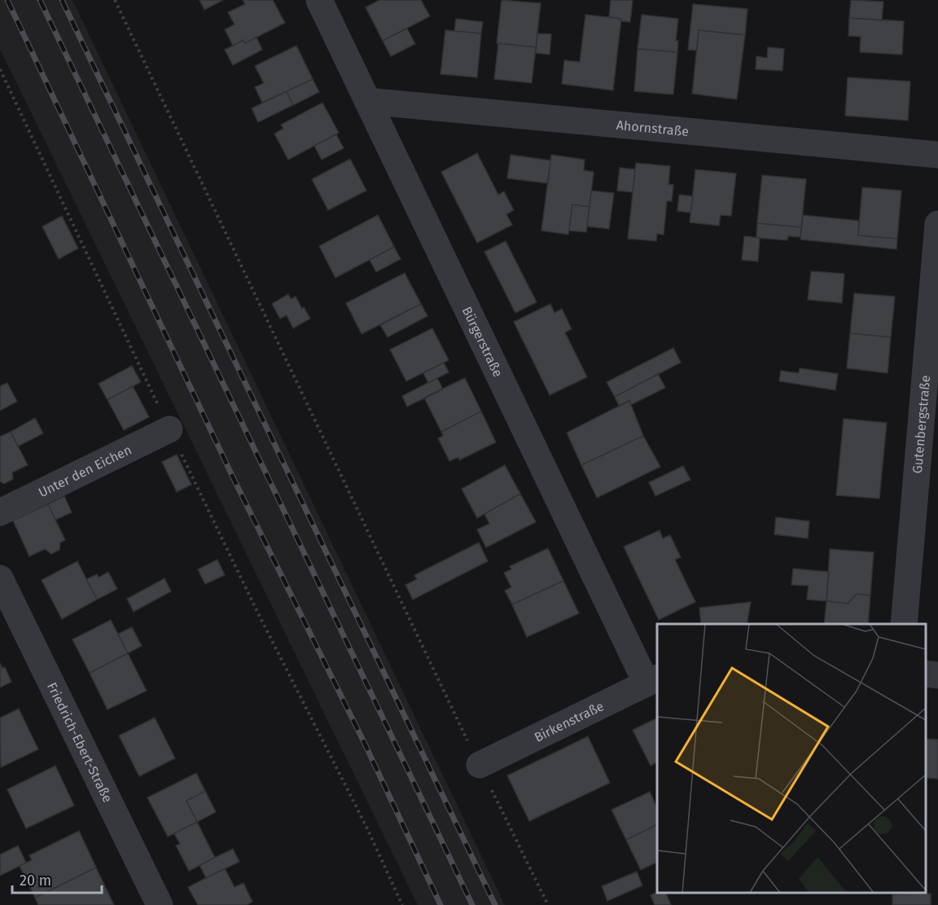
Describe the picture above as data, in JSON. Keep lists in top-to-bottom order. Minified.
{"streets":{"street":["Ahornstraße","Bürgerstraße","Gutenbergstraße","Unter den Eichen","Birkenstraße","Friedrich-Ebert-Straße"]},"crossings":[["Ahornstraße","Bürgerstraße"],["Bürgerstraße","Birkenstraße"]],"scale_bar":"20 m"}
